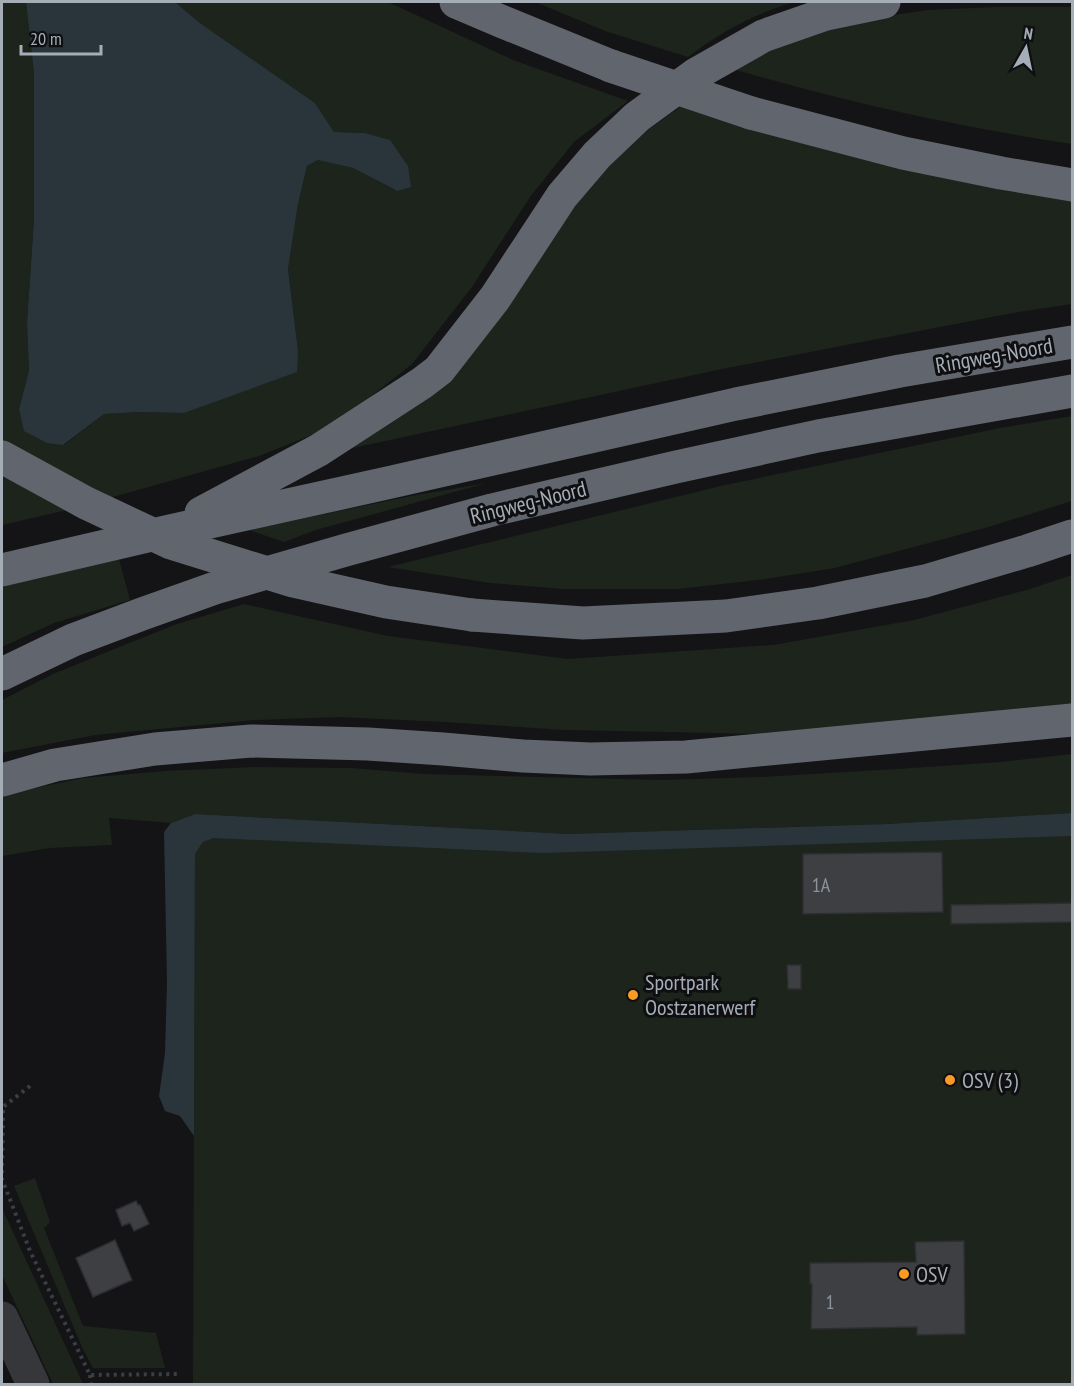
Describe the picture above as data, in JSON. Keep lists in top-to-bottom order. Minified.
{"streets":{"highway":["Ringweg-Noord"]},"places":["Sportpark Oostzanerwerf","OSV (3)","OSV"],"house_numbers":["1A","1"],"scale_bar":"20 m","north":"top"}
